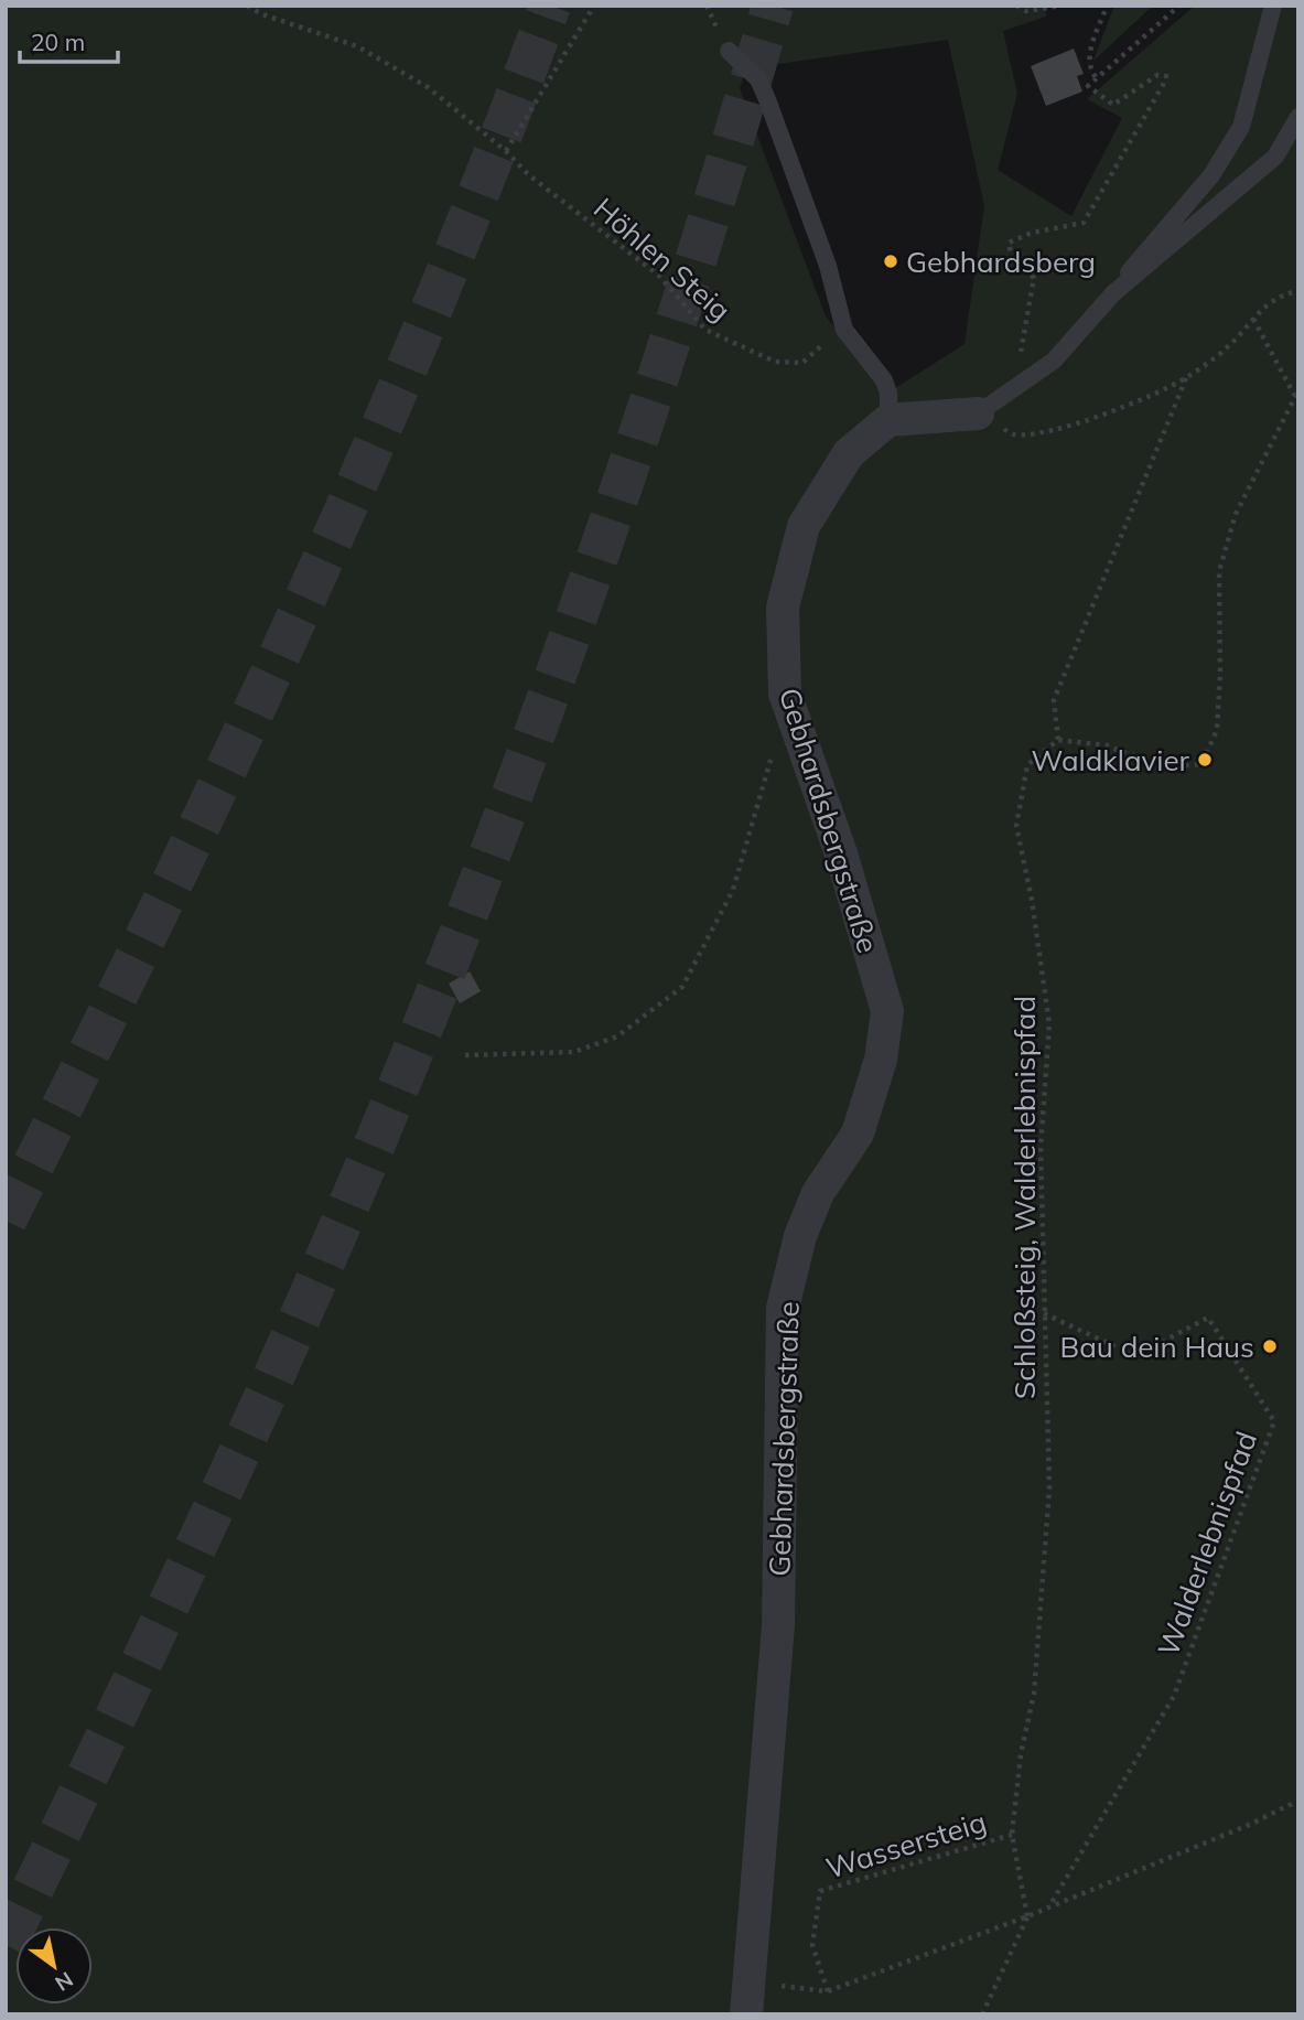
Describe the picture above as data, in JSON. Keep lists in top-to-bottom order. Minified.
{"streets":{"street":["Gebhardsbergstraße"],"path":["Höhlen Steig","Schloßsteig, Walderlebnispfad","Walderlebnispfad","Wassersteig"]},"crossings":[["Schloßsteig, Walderlebnispfad","Walderlebnispfad"],["Schloßsteig, Walderlebnispfad","Wassersteig"]],"places":["Gebhardsberg","Waldklavier","Bau dein Haus"],"scale_bar":"20 m","north":"bottom right"}
